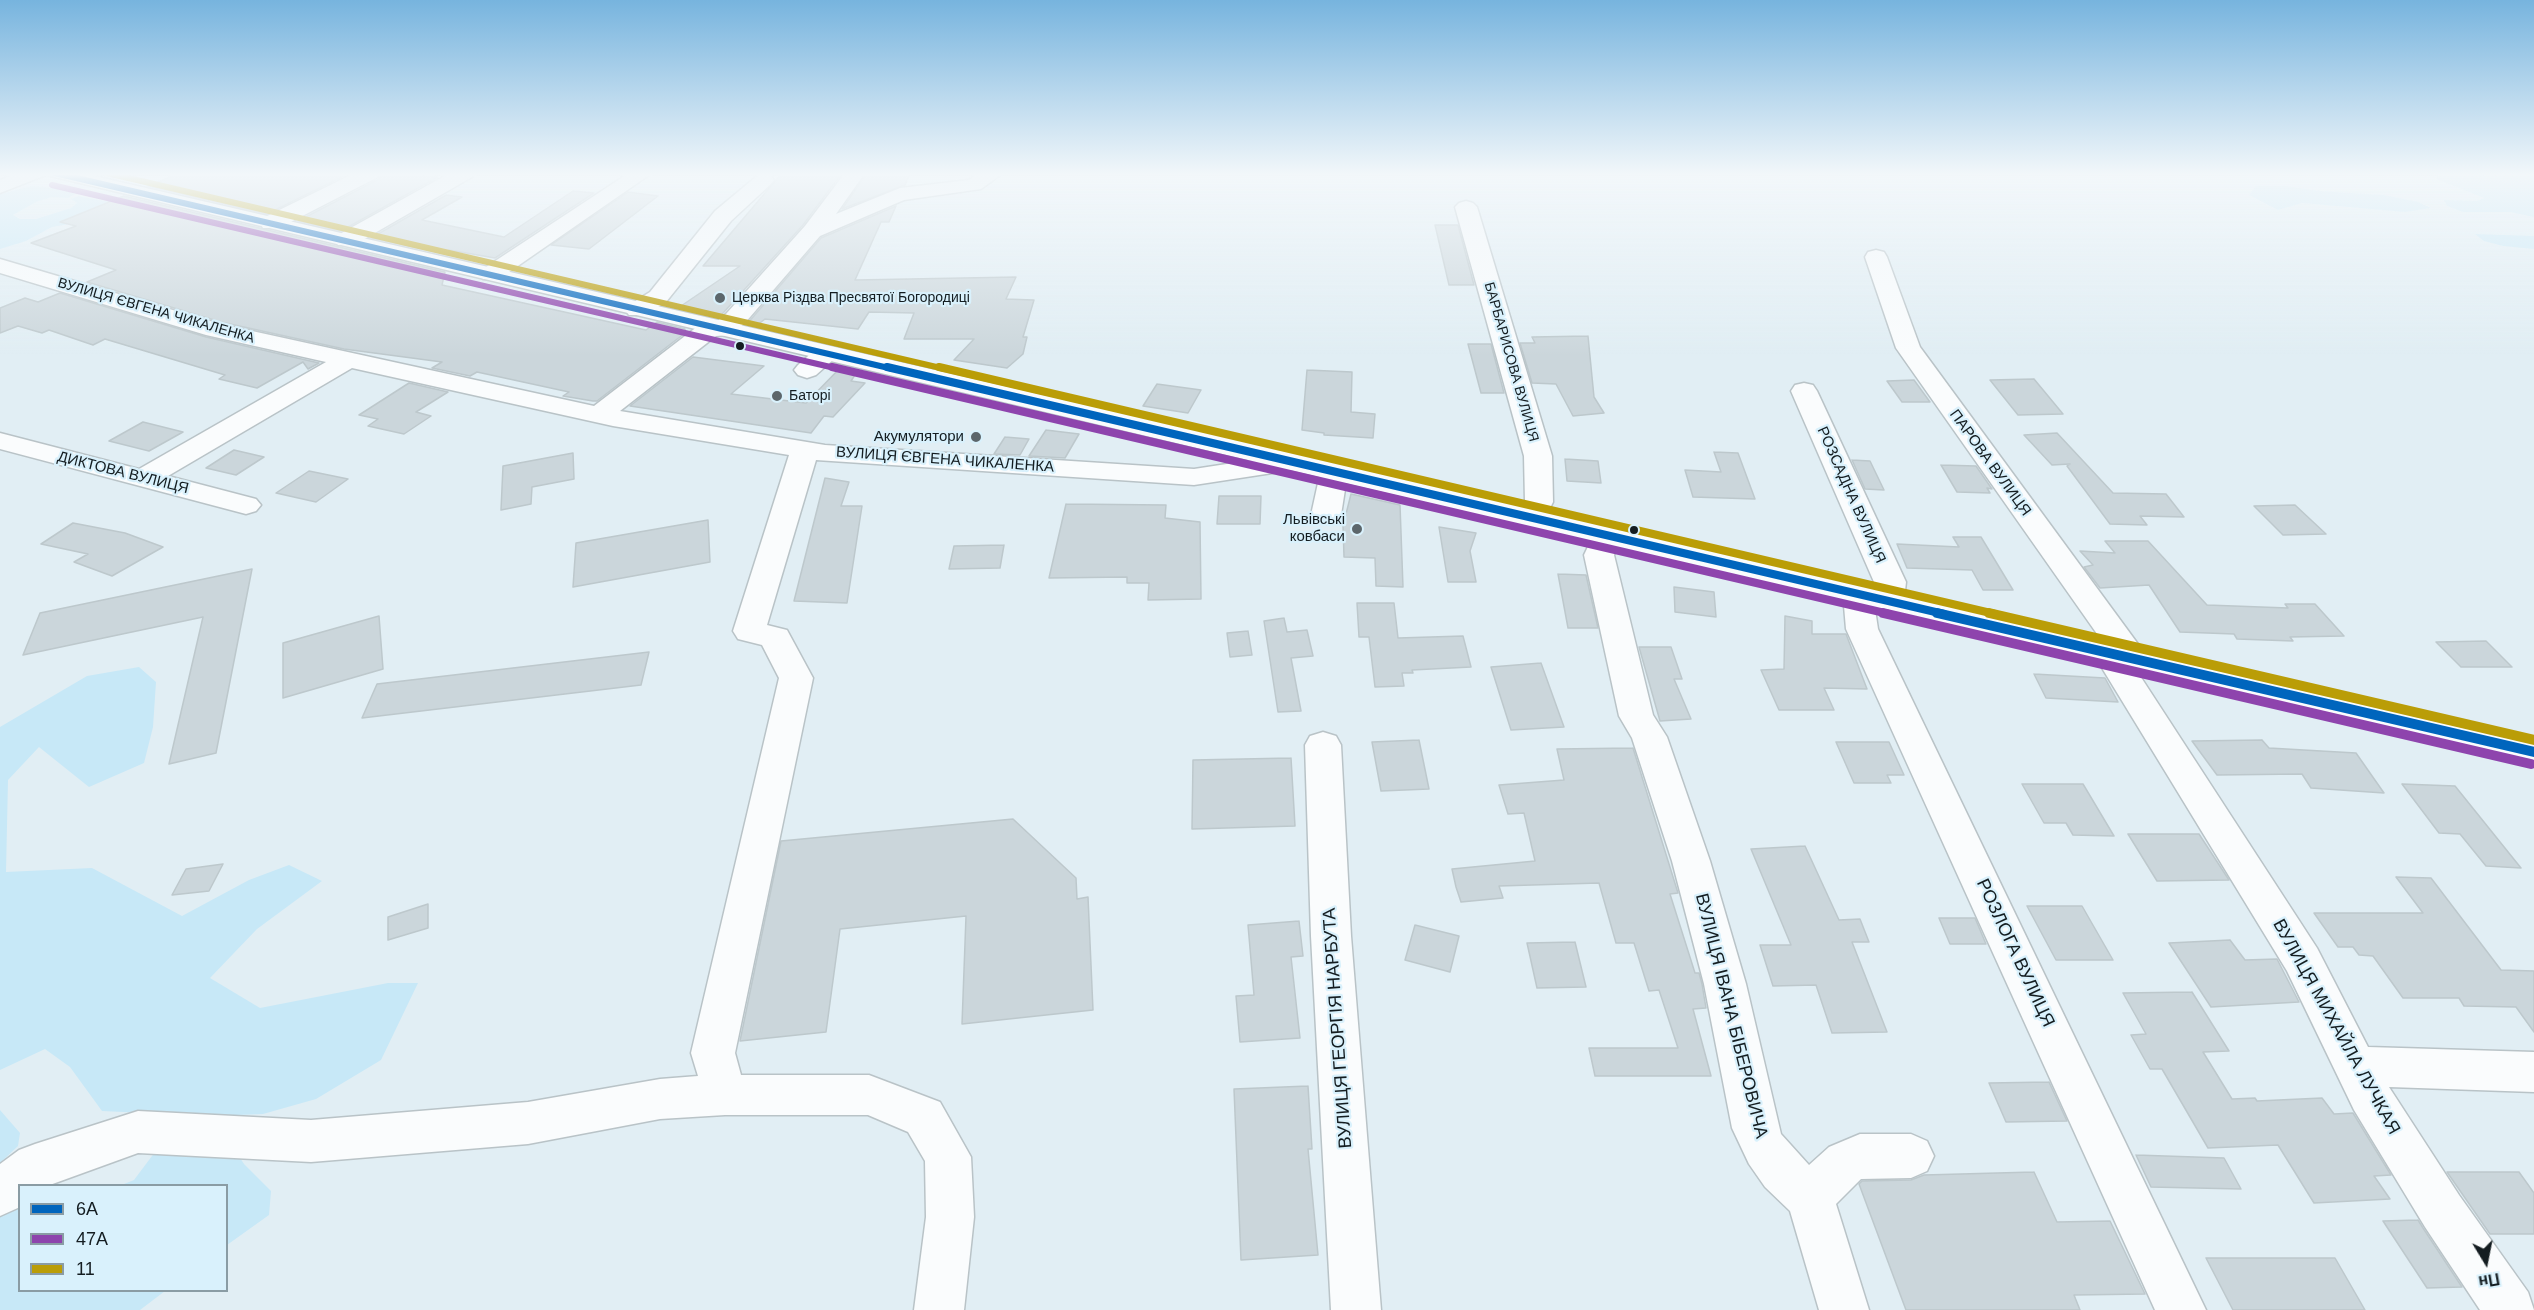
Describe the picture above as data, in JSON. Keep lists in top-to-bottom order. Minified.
{"streets":{"street":["ВУЛИЦЯ ЄВГЕНА ЧИКАЛЕНКА","БАРБАРИСОВА ВУЛИЦЯ","ПАРОВА ВУЛИЦЯ","ДИКТОВА ВУЛИЦЯ","РОЗСАДНА ВУЛИЦЯ","РОЗЛОГА ВУЛИЦЯ","ВУЛИЦЯ ІВАНА БІБЕРОВИЧА","ВУЛИЦЯ МИХАЙЛА ЛУЧКАЯ","ВУЛИЦЯ ГЕОРГІЯ НАРБУТА"]},"crossings":[["ПАРОВА ВУЛИЦЯ","ВУЛИЦЯ МИХАЙЛА ЛУЧКАЯ"],["РОЗСАДНА ВУЛИЦЯ","РОЗЛОГА ВУЛИЦЯ"]],"places":["Церква Різдва Пресвятої Богородиці","Баторі","Акумулятори","Львівські ковбаси"],"lines":["transit line 6А","transit line 47А","transit line 11"],"legend":["6А","47А","11"],"north":"bottom"}
